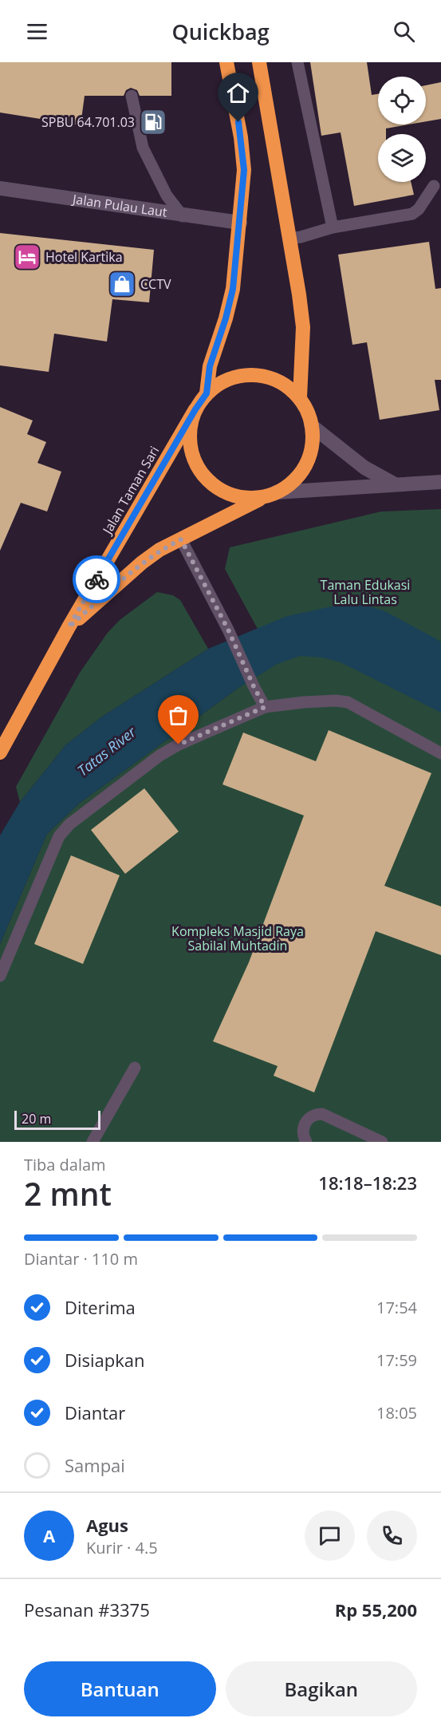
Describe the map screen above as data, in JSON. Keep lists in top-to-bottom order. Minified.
{"streets":{"highway":["Jalan Taman Sari"],"main road":["Jalan Pulau Laut"]},"water":["Tatas River"],"parks":["Taman Edukasi Lalu Lintas","Kompleks Masjid Raya Sabilal Muhtadin"],"places":{"fuel station":["SPBU 64.701.03"],"hotel":["Hotel Kartika"],"shop":["CCTV"]},"scale_bar":"20 m","page":{"header":"Quickbag","scale":"20 m","heading":["2 mnt","Tiba dalam","18:18–18:23"],"panel":["Agus","Kurir · 4.5","Pesanan #3375","Rp 55,200"],"bar":"Diantar · 110 m","list":[["Diterima","17:54"],["Disiapkan","17:59"],["Diantar","18:05"],"Sampai"],"round":"A","buttons":["Bantuan","Bagikan"]}}
